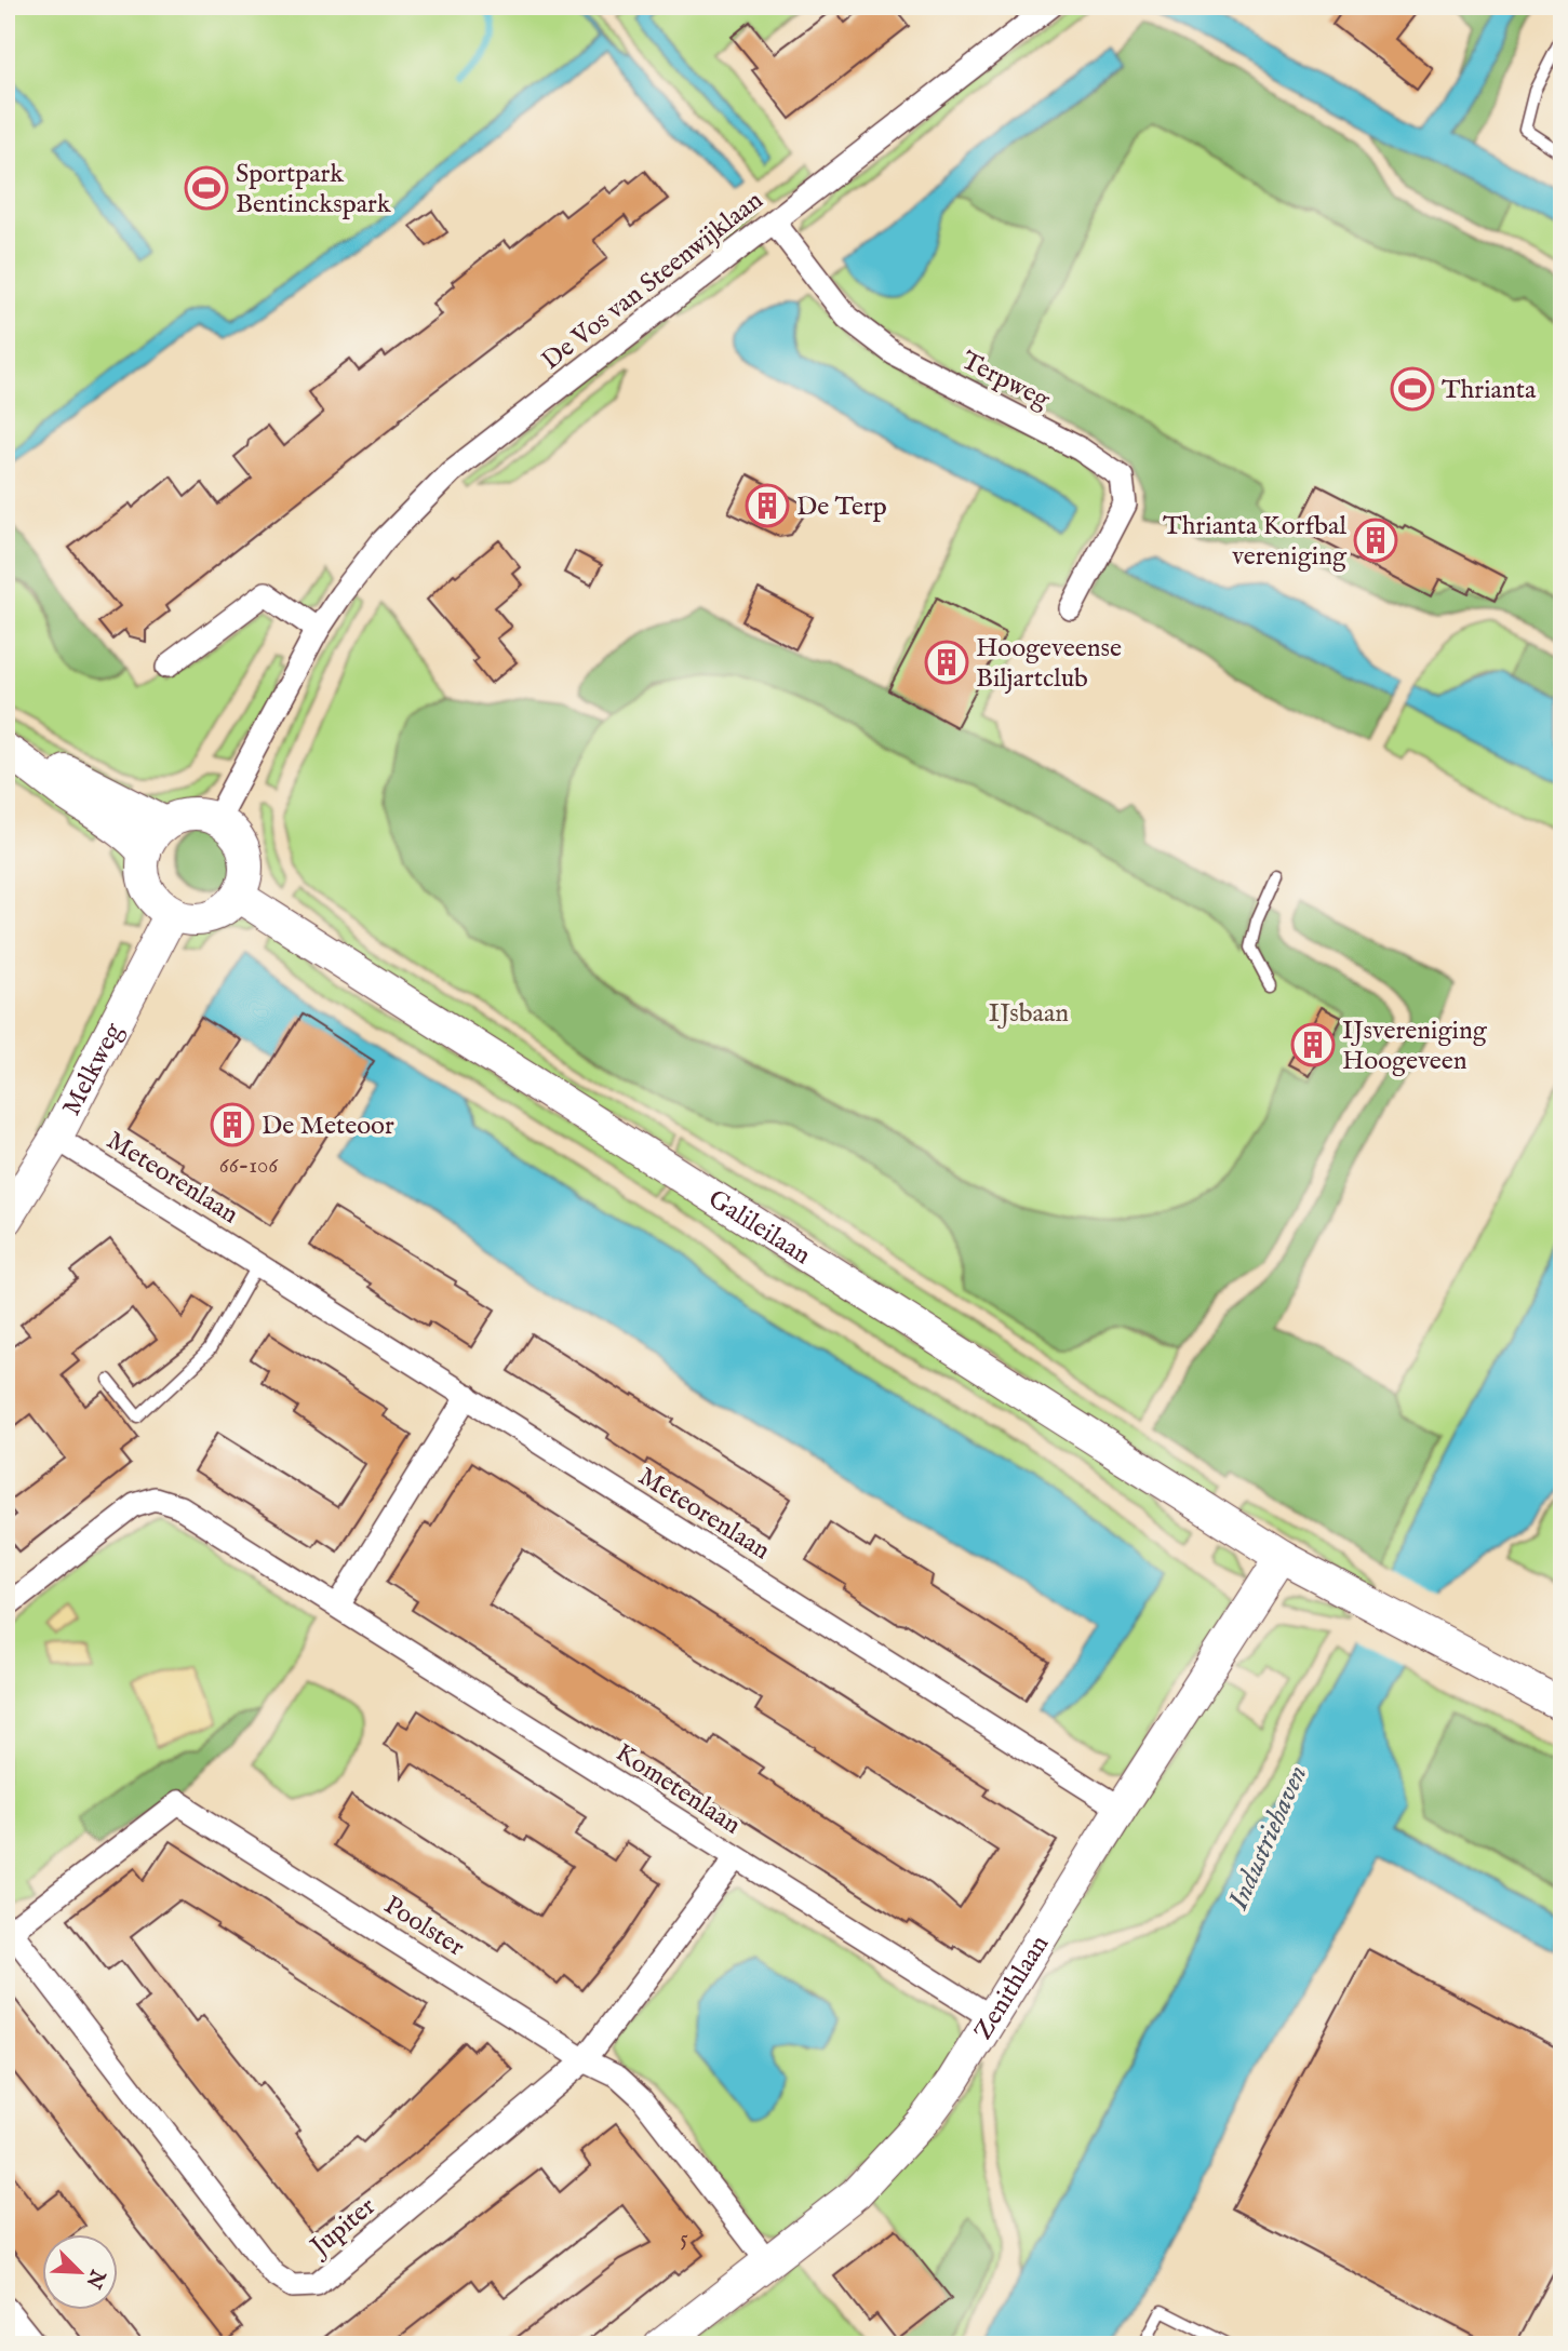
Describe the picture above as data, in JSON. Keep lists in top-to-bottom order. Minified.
{"streets":{"main road":["Melkweg","Galileilaan","Zenithlaan"],"street":["De Vos van Steenwijklaan","Terpweg","Meteorenlaan","Kometenlaan","Poolster","Jupiter"]},"crossings":[["De Vos van Steenwijklaan","Terpweg"],["De Vos van Steenwijklaan","Melkweg"],["De Vos van Steenwijklaan","Galileilaan"],["Melkweg","Meteorenlaan"],["Melkweg","Galileilaan"],["Meteorenlaan","Zenithlaan"],["Galileilaan","Zenithlaan"],["Kometenlaan","Zenithlaan"],["Kometenlaan","Jupiter"],["Poolster","Zenithlaan"],["Poolster","Jupiter"]],"water":["Industriehaven"],"parks":["IJsbaan"],"places":{"sports":["Sportpark Bentinckspark","Thrianta"],"building":["De Terp","Thrianta Korfbal vereniging","Hoogeveense Biljartclub","IJsvereniging Hoogeveen","De Meteoor"]},"house_numbers":["66-106","5"],"north":"bottom right"}
